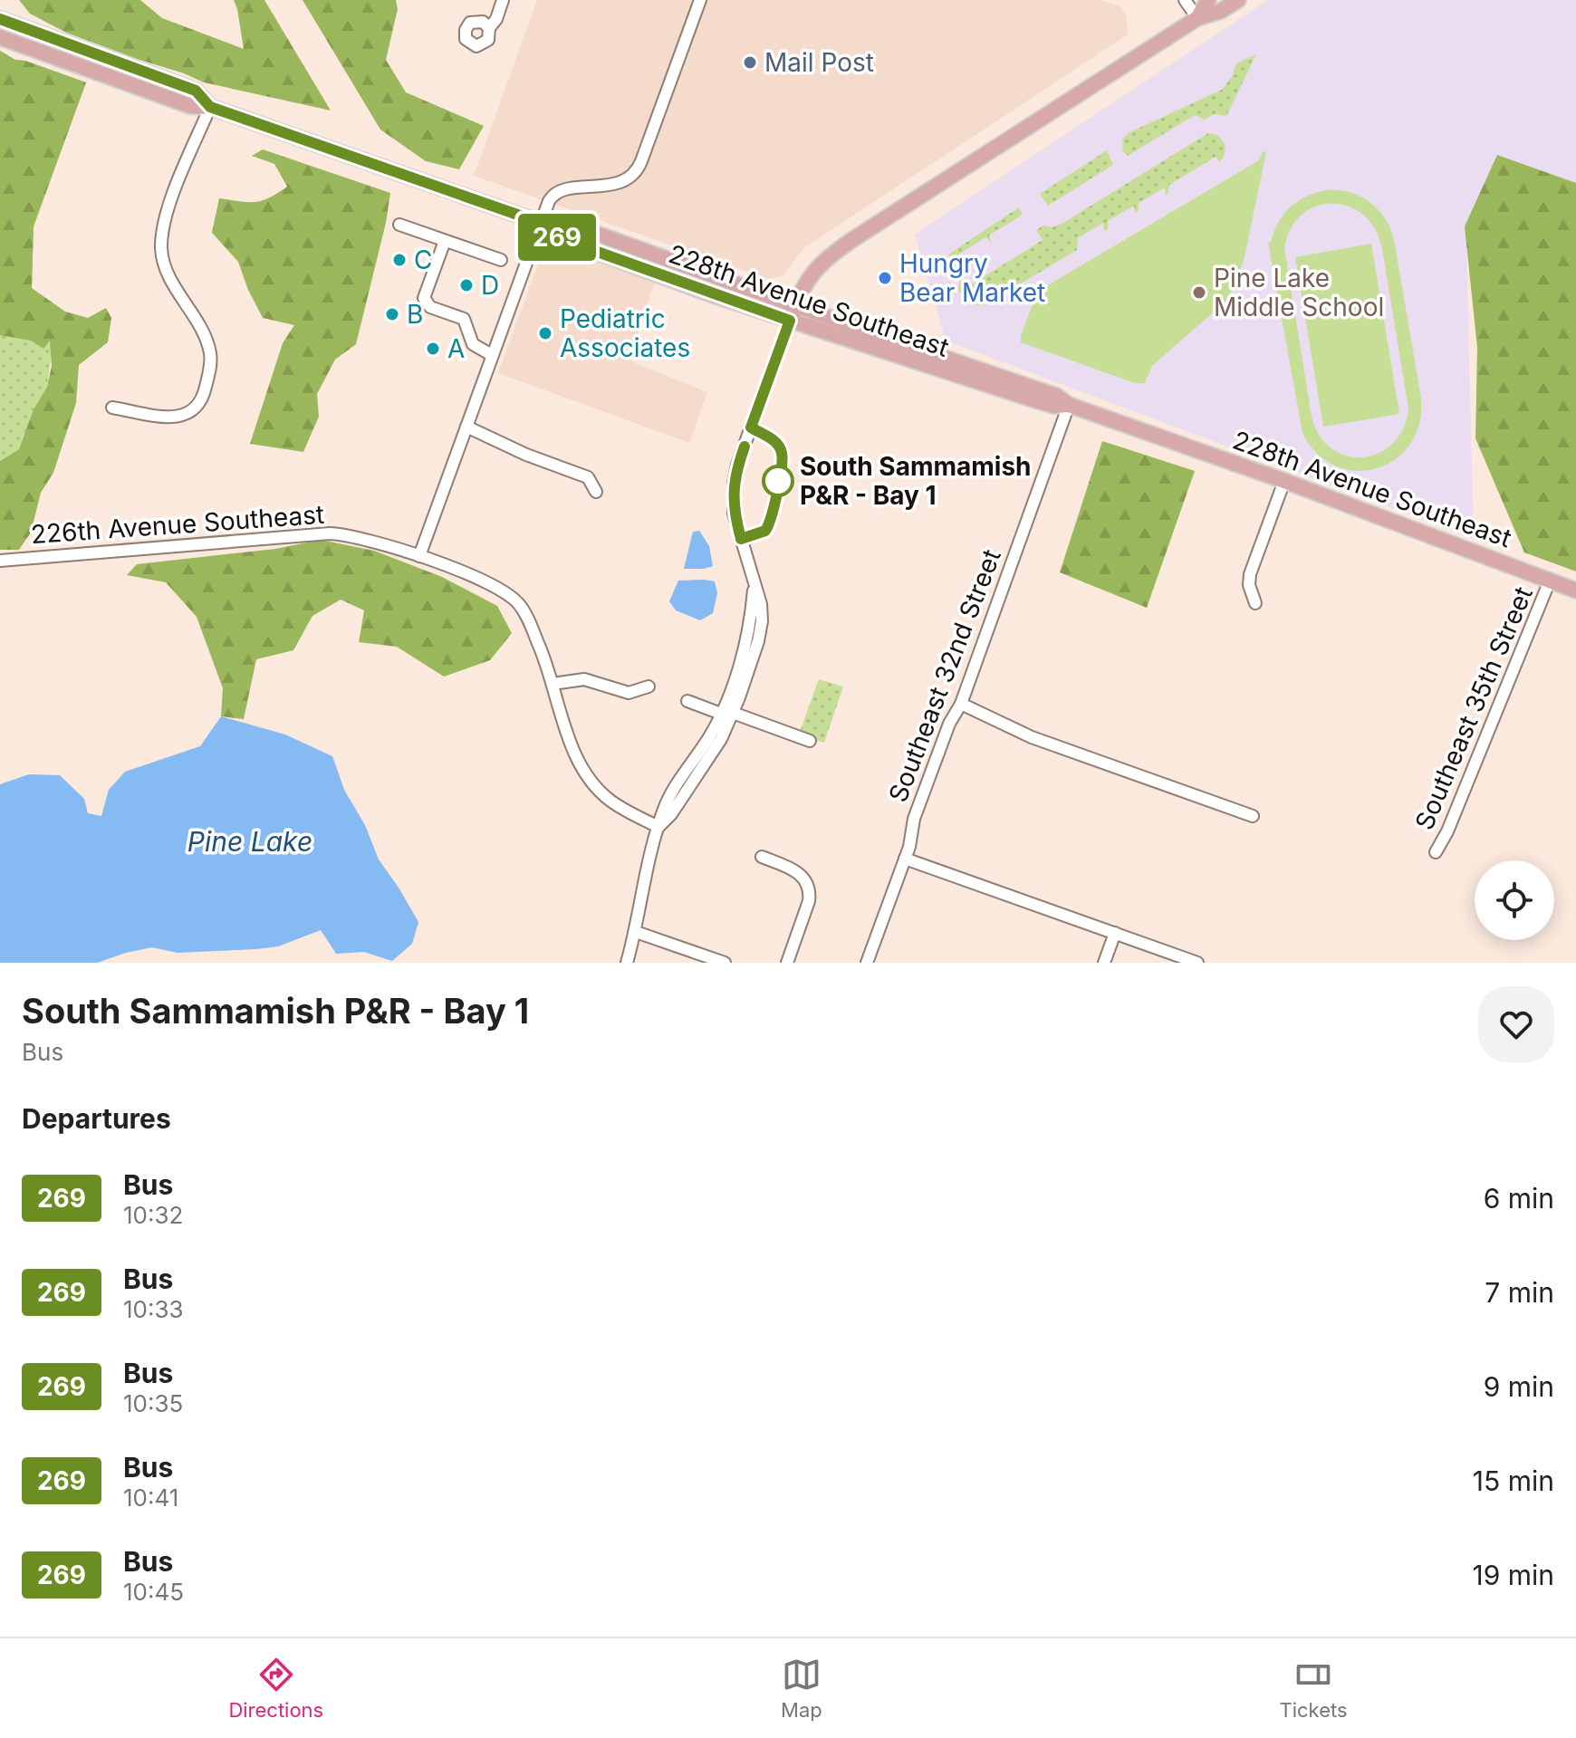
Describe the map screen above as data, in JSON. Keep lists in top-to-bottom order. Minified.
{"streets":{"main road":["228th Avenue Southeast"],"street":["226th Avenue Southeast","Southeast 32nd Street","Southeast 35th Street"]},"crossings":[["228th Avenue Southeast","Southeast 32nd Street"],["228th Avenue Southeast","Southeast 35th Street"]],"water":["Pine Lake"],"places":["Mail Post","C","Hungry Bear Market","D","Pine Lake Middle School","B","Pediatric Associates","A","South Sammamish P&R - Bay 1"],"lines":["bus line 269"],"page":{"on_map":"269","heading":[["South Sammamish P&R - Bay 1","Bus"],"Departures"],"list":[{"mark":"269","name":"Bus","note":"10:32","value":"6 min"},{"mark":"269","name":"Bus","note":"10:33","value":"7 min"},{"mark":"269","name":"Bus","note":"10:35","value":"9 min"},{"mark":"269","name":"Bus","note":"10:41","value":"15 min"},{"mark":"269","name":"Bus","note":"10:45","value":"19 min"}],"tabs":["Directions","Map","Tickets"]}}
